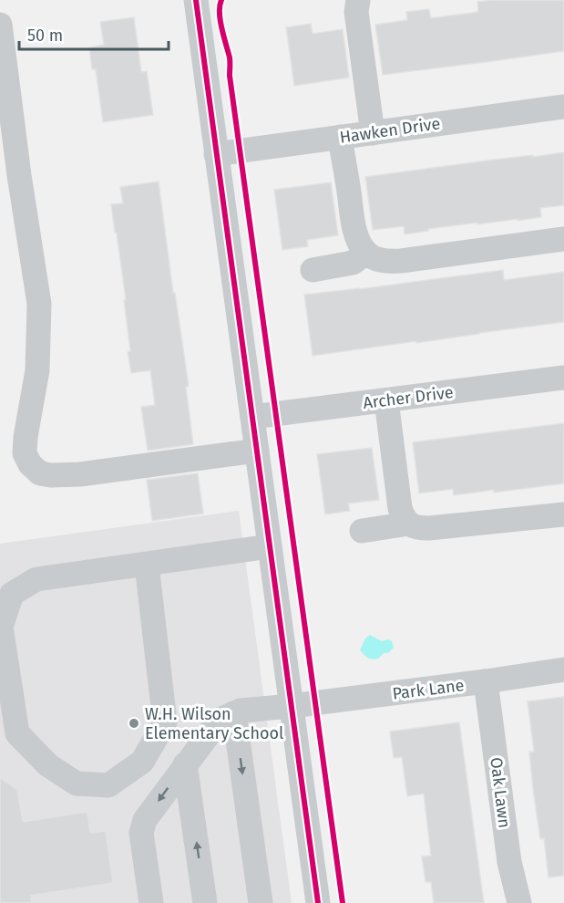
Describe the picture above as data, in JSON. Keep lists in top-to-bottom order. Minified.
{"streets":{"street":["Hawken Drive","Archer Drive","Park Lane","Oak Lawn"]},"crossings":[["Park Lane","Oak Lawn"]],"places":["W.H. Wilson Elementary School"],"scale_bar":"50 m"}
